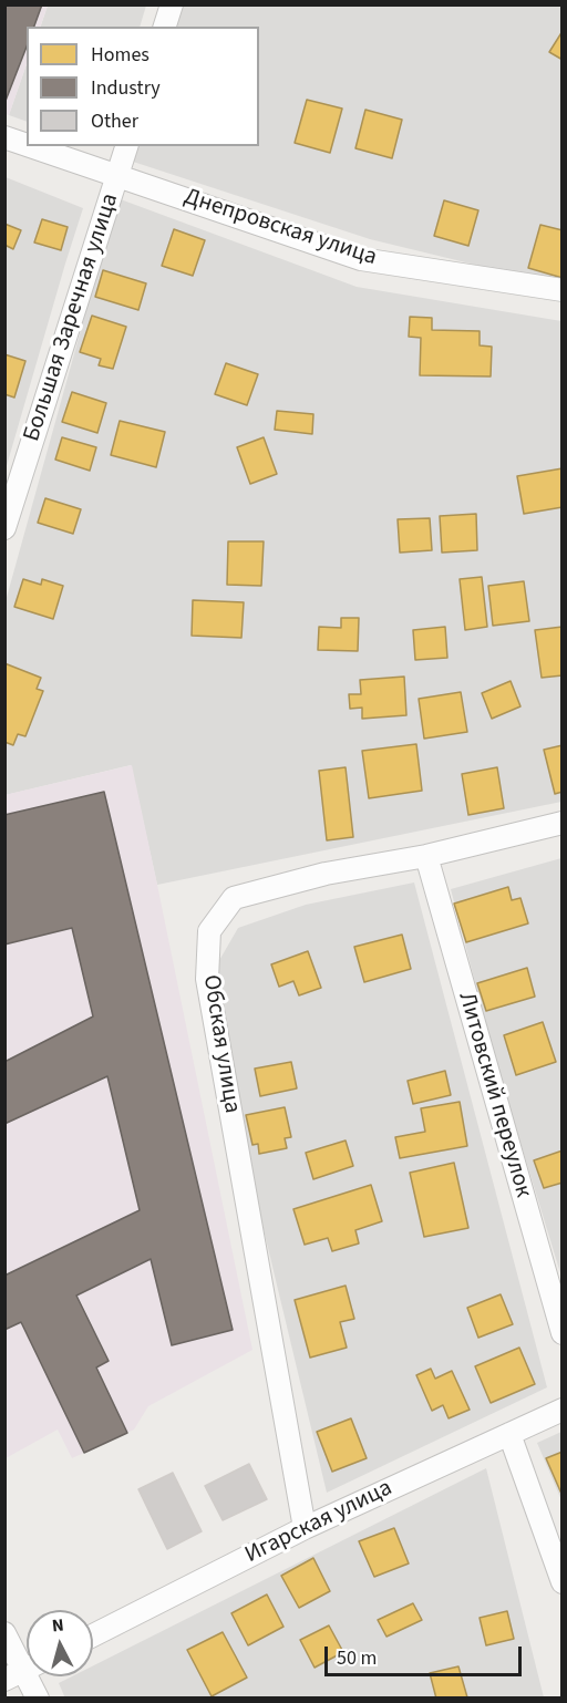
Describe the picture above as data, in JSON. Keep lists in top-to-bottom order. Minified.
{"streets":{"street":["Днепровская улица","Большая Заречная улица","Обская улица","Литовский переулок","Игарская улица"]},"crossings":[["Днепровская улица","Большая Заречная улица"],["Обская улица","Литовский переулок"],["Обская улица","Игарская улица"]],"legend":["Homes","Industry","Other"],"scale_bar":"50 m","north":"top"}
